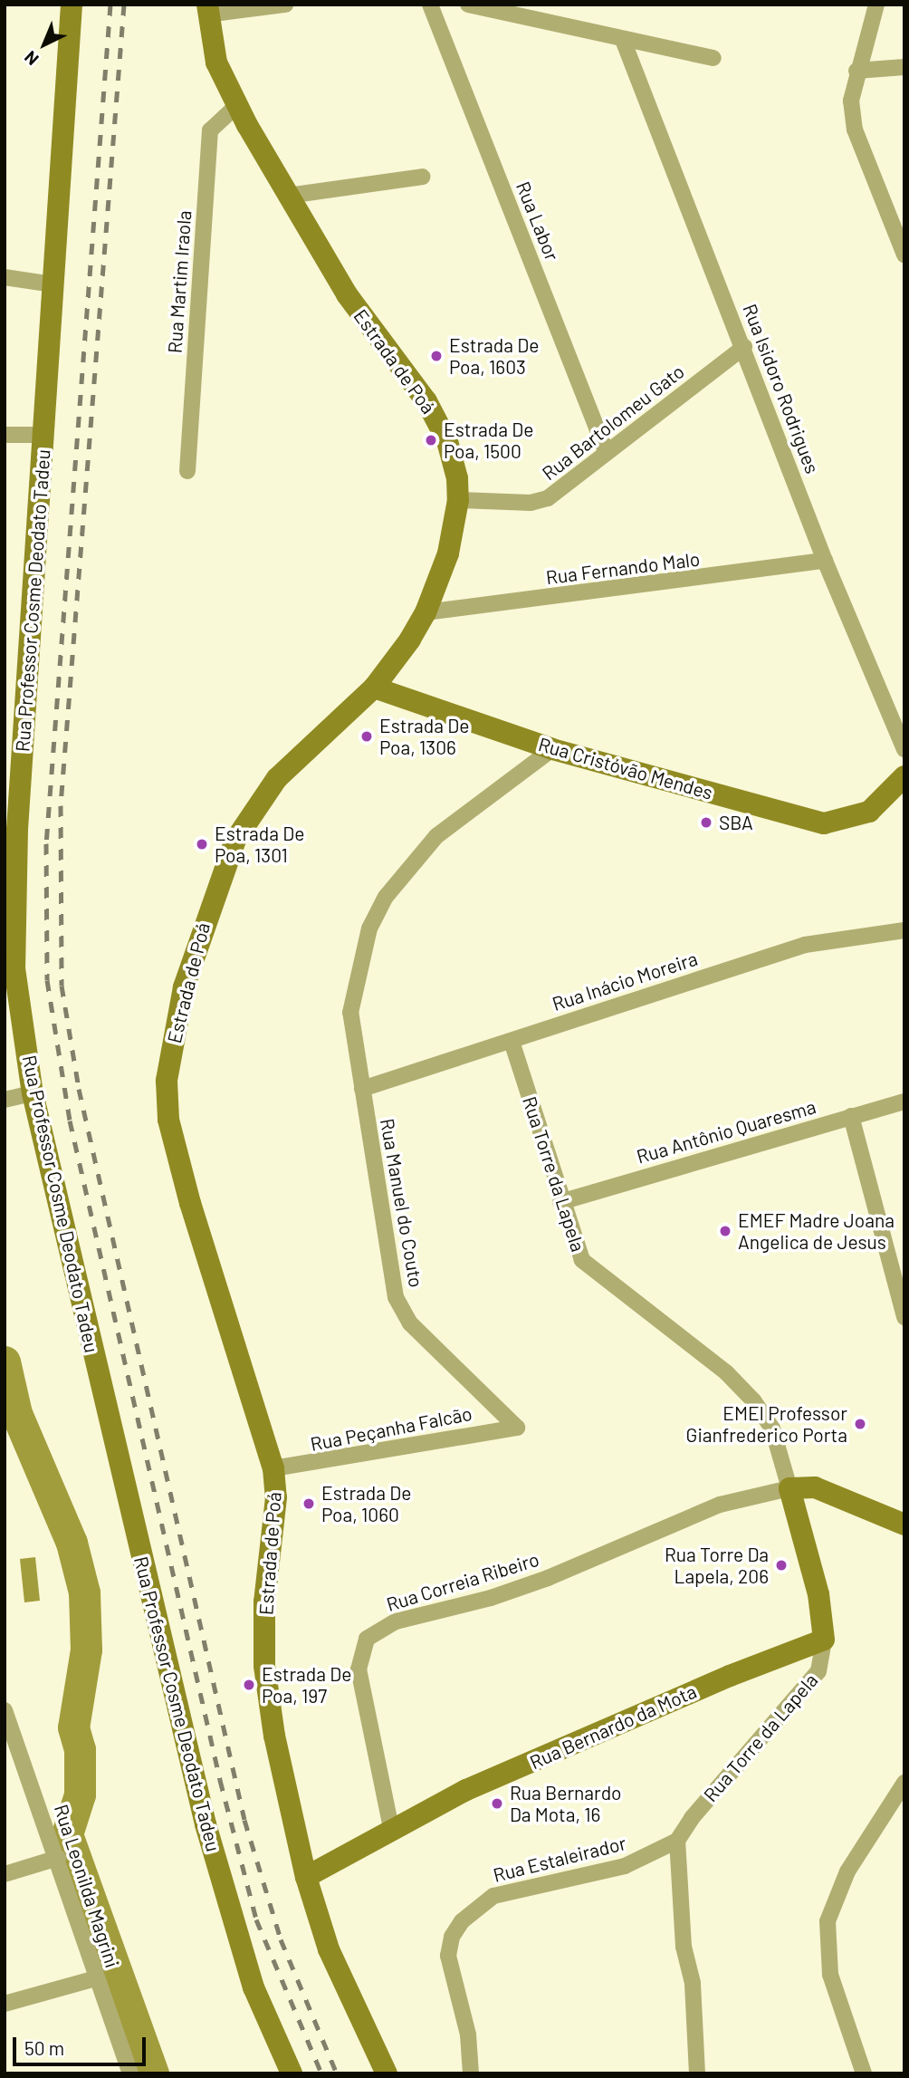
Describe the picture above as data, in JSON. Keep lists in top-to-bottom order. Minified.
{"streets":{"main road":["Estrada de Poá","Rua Professor Cosme Deodato Tadeu","Rua Cristóvão Mendes","Rua Torre da Lapela","Rua Bernardo da Mota"],"street":["Rua Labor","Rua Martim Iraola","Rua Isidoro Rodrigues","Rua Bartolomeu Gato","Rua Fernando Malo","Rua Inácio Moreira","Rua Antônio Quaresma","Rua Manuel do Couto","Rua Peçanha Falcão","Rua Correia Ribeiro","Rua Estaleirador","Rua Leonilda Magrini"]},"crossings":[["Rua Labor","Rua Bartolomeu Gato"],["Rua Martim Iraola","Estrada de Poá"],["Estrada de Poá","Rua Bartolomeu Gato"],["Estrada de Poá","Rua Fernando Malo"],["Estrada de Poá","Rua Cristóvão Mendes"],["Estrada de Poá","Rua Peçanha Falcão"],["Estrada de Poá","Rua Bernardo da Mota"],["Rua Isidoro Rodrigues","Rua Bartolomeu Gato"],["Rua Isidoro Rodrigues","Rua Fernando Malo"],["Rua Cristóvão Mendes","Rua Manuel do Couto"],["Rua Inácio Moreira","Rua Torre da Lapela"],["Rua Inácio Moreira","Rua Manuel do Couto"],["Rua Antônio Quaresma","Rua Torre da Lapela"],["Rua Torre da Lapela","Rua Correia Ribeiro"],["Rua Torre da Lapela","Rua Bernardo da Mota"],["Rua Torre da Lapela","Rua Estaleirador"],["Rua Manuel do Couto","Rua Peçanha Falcão"],["Rua Correia Ribeiro","Rua Bernardo da Mota"]],"places":["Estrada De Poa, 1603","Estrada De Poa, 1500","Estrada De Poa, 1306","SBA","Estrada De Poa, 1301","EMEF Madre Joana Angelica de Jesus","EMEI Professor Gianfrederico Porta","Estrada De Poa, 1060","Rua Torre Da Lapela, 206","Estrada De Poa, 197","Rua Bernardo Da Mota, 16"],"scale_bar":"50 m","north":"bottom left"}
